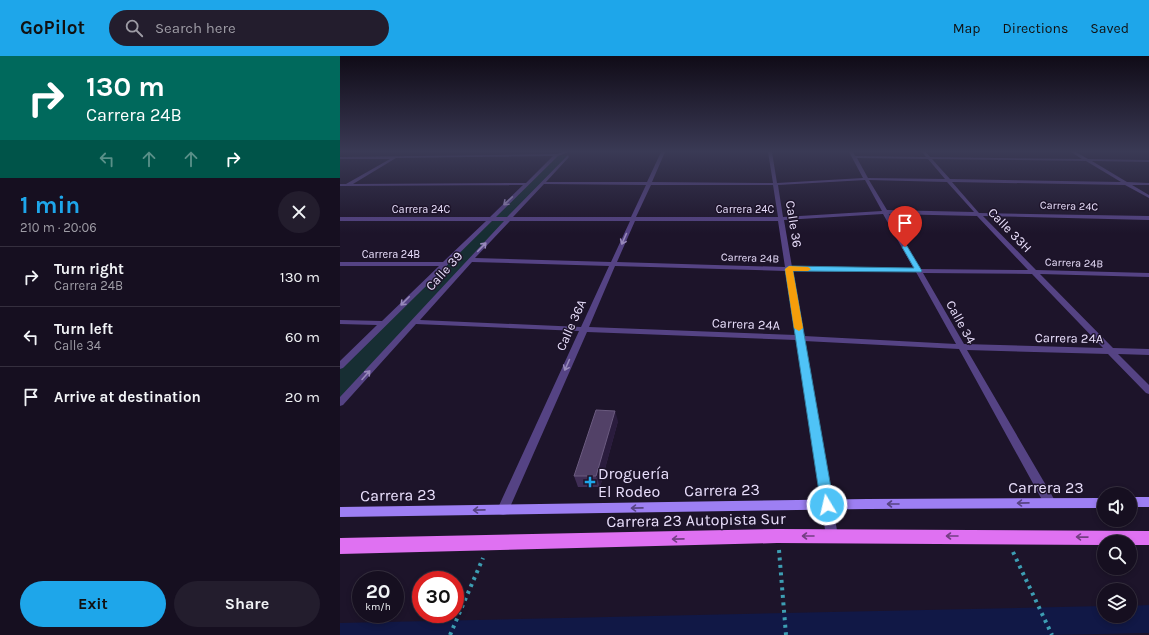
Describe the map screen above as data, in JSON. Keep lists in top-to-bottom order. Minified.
{"streets":{"main road":["Carrera 23 Autopista Sur"],"street":["Carrera 24C","Calle 36","Calle 33H","Carrera 24B","Calle 39","Calle 34","Carrera 24A","Calle 36A","Carrera 23"]},"crossings":[["Carrera 24C","Calle 36"],["Carrera 24C","Calle 33H"],["Carrera 24C","Calle 39"],["Carrera 24C","Calle 34"],["Carrera 24C","Calle 36A"],["Calle 36","Carrera 24B"],["Calle 36","Carrera 24A"],["Calle 36","Carrera 23"],["Calle 36","Carrera 23 Autopista Sur"],["Calle 33H","Carrera 24B"],["Calle 33H","Carrera 24A"],["Carrera 24B","Calle 39"],["Carrera 24B","Calle 34"],["Carrera 24B","Calle 36A"],["Calle 39","Carrera 24A"],["Calle 34","Carrera 24A"],["Calle 34","Carrera 23"],["Carrera 24A","Calle 36A"],["Calle 36A","Carrera 23"]],"one_way":["Calle 36A","Carrera 23","Carrera 23 Autopista Sur"],"places":{"health":["Droguería El Rodeo"]},"page":{"header":"GoPilot","search":"Search here","nav":["Map","Directions","Saved"],"turn":["130 m","Carrera 24B"],"heading":["1 min","210 m · 20:06"],"list":[{"name":"Turn right","note":"Carrera 24B","value":"130 m"},{"name":"Turn left","note":"Calle 34","value":"60 m"},{"name":"Arrive at destination","value":"20 m"}],"speed":"20 km/h","limit":"30","buttons":["Exit","Share"]}}
